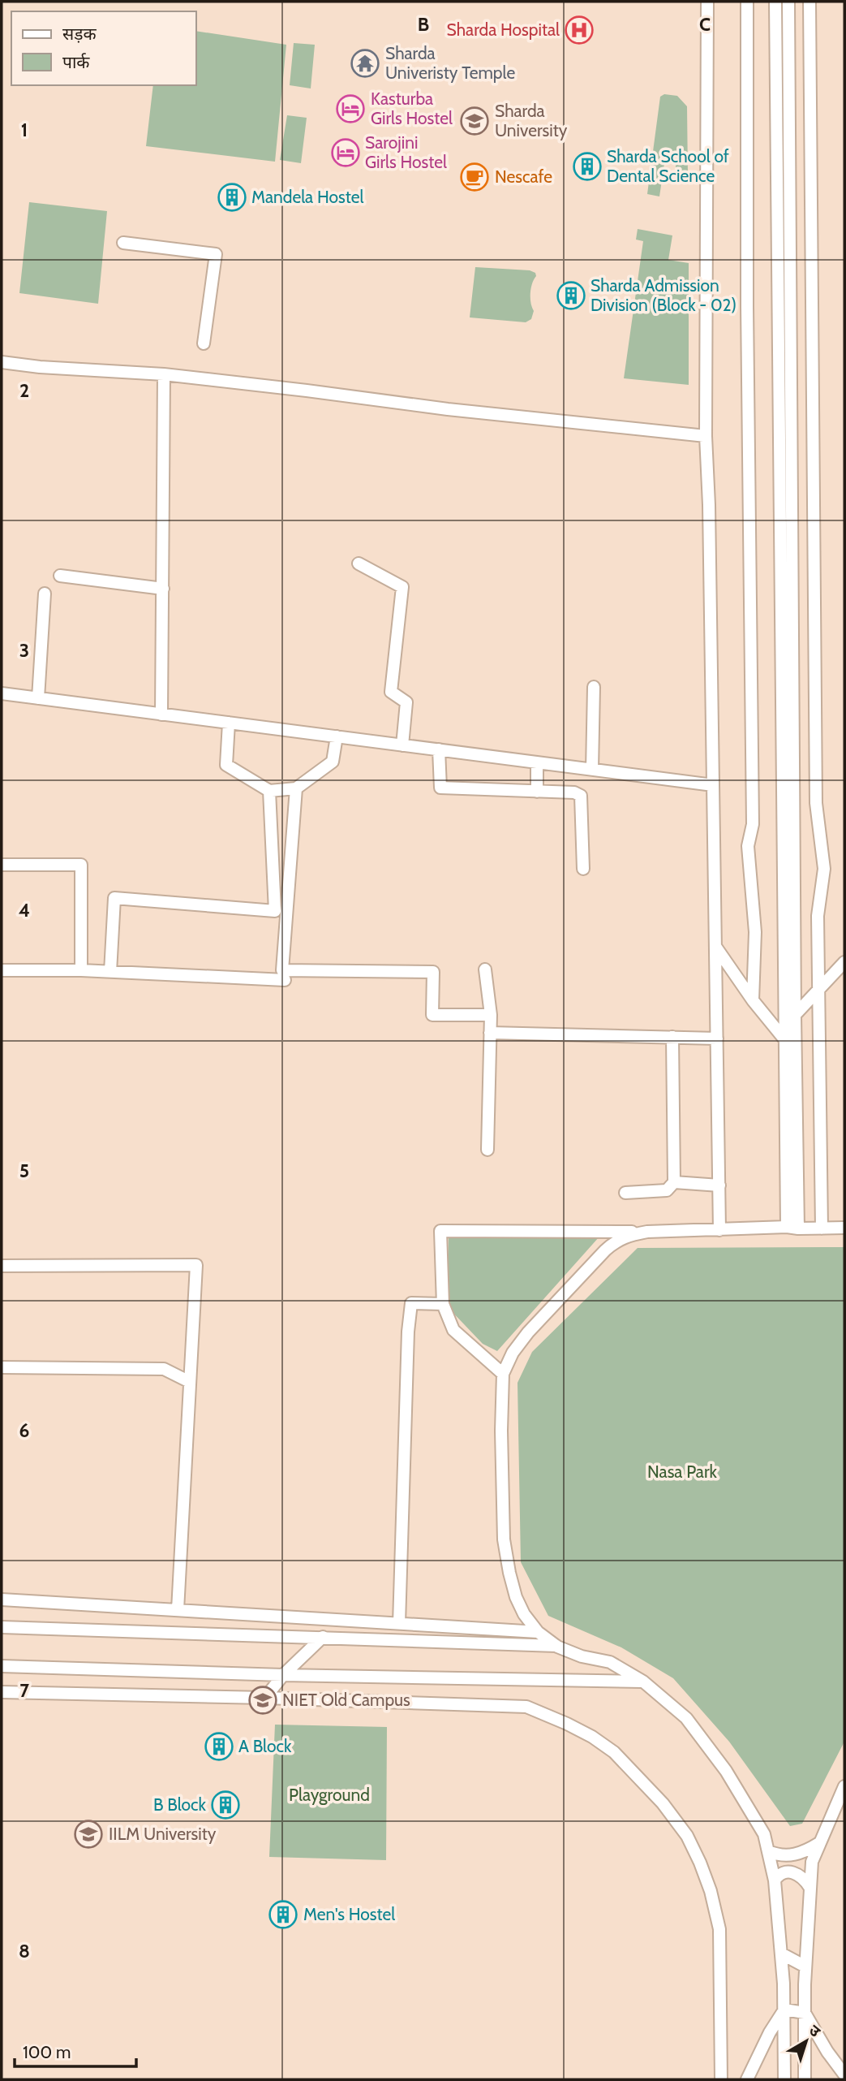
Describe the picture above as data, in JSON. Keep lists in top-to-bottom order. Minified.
{"parks":["Nasa Park","Playground"],"places":{"hospital":["Sharda Hospital"],"temple":["Sharda Univeristy Temple"],"hotel":["Kasturba Girls Hostel","Sarojini Girls Hostel"],"school or university":["Sharda University","NIET Old Campus","IILM University"],"building":["Sharda School of Dental Science","Mandela Hostel","Sharda Admission Division (Block - 02)","A Block","B Block","Men's Hostel"],"cafe":["Nescafe"]},"legend":["सड़क","पार्क"],"scale_bar":"100 m","north":"top right","grid":{"columns":["B","C"],"rows":["1","2","3","4","5","6","7","8"]}}
